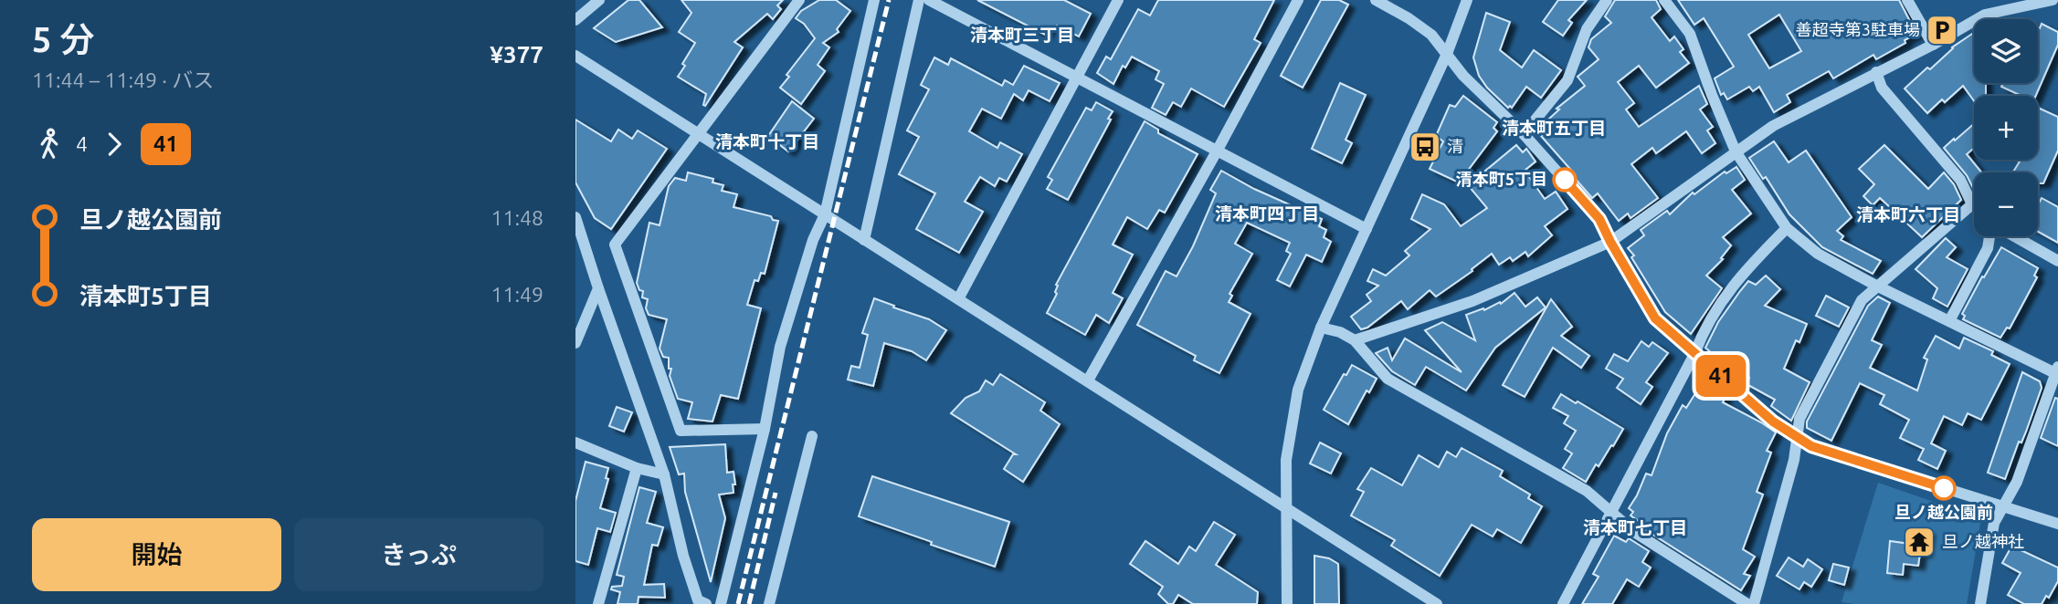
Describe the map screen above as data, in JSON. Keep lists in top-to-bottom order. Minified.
{"districts":["清本町三丁目","清本町五丁目","清本町十丁目","清本町四丁目","清本町六丁目","清本町七丁目"],"places":{"parking":["善超寺第3駐車場"],"bus stop":["清"],"other":["清本町5丁目","旦ノ越公園前"],"temple":["旦ノ越神社"]},"lines":["bus line 41"],"page":{"heading":["5 分","11:44 – 11:49 · バス","¥377"],"on_map":"41","map_buttons":["+","−"],"legs":["4","41"],"list":[{"name":"旦ノ越公園前","value":"11:48"},{"name":"清本町5丁目","value":"11:49"}],"buttons":["開始","きっぷ"]}}
